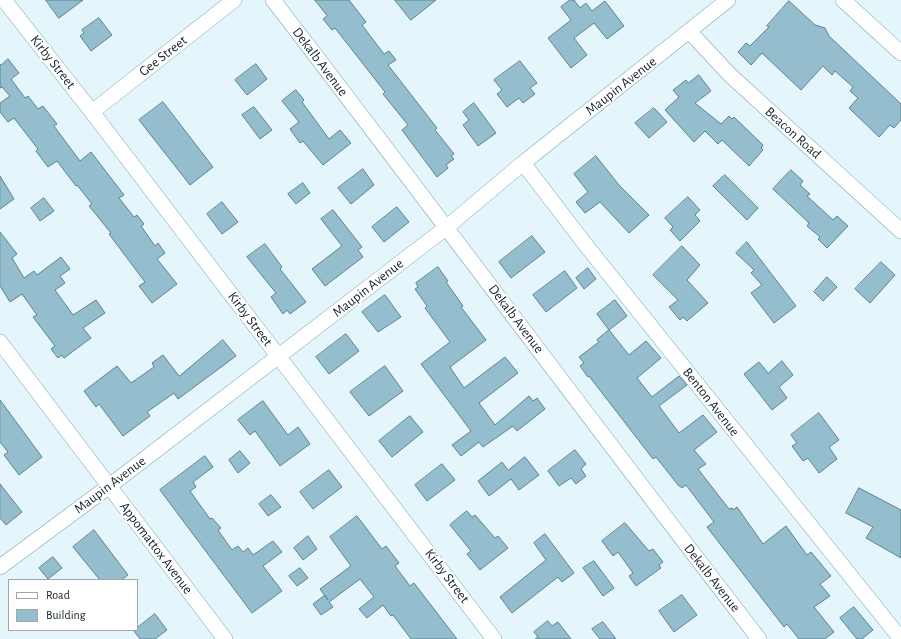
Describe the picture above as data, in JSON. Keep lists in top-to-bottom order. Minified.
{"streets":{"street":["Gee Street","Kirby Street","Dekalb Avenue","Maupin Avenue","Beacon Road","Benton Avenue","Appomattox Avenue"]},"crossings":[["Gee Street","Kirby Street"],["Kirby Street","Maupin Avenue"],["Dekalb Avenue","Maupin Avenue"],["Maupin Avenue","Beacon Road"],["Maupin Avenue","Benton Avenue"],["Maupin Avenue","Appomattox Avenue"]],"legend":["Road","Building"]}
